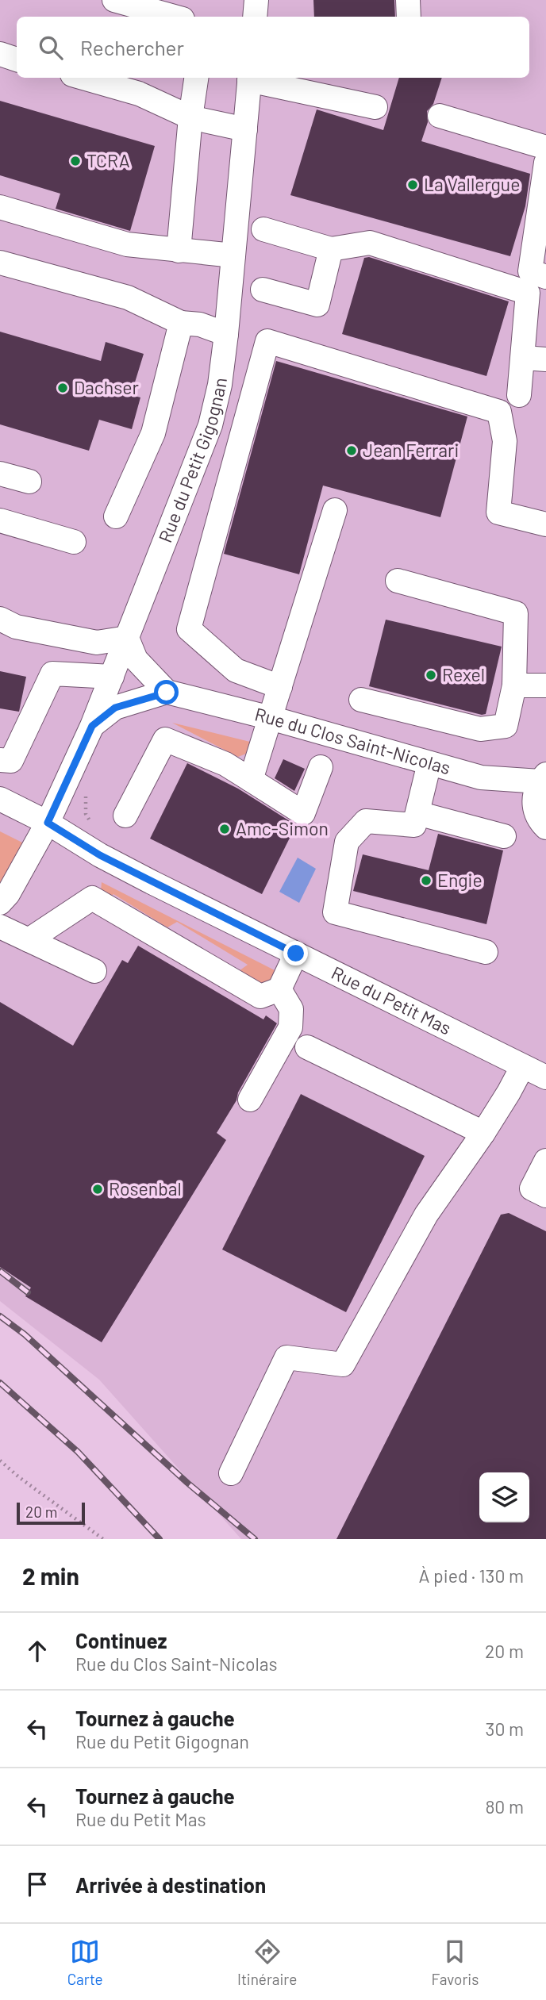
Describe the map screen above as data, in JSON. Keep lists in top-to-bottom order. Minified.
{"streets":{"street":["Rue du Petit Gigognan","Rue du Clos Saint-Nicolas","Rue du Petit Mas"]},"crossings":[["Rue du Petit Gigognan","Rue du Petit Mas"]],"places":["TCRA","La Vallergue","Dachser","Jean Ferrari","Rexel","Amc-Simon","Engie","Rosenbal"],"scale_bar":"20 m","page":{"search":"Rechercher","scale":"20 m","heading":["2 min","À pied · 130 m"],"list":[["Continuez","Rue du Clos Saint-Nicolas","20 m"],["Tournez à gauche","Rue du Petit Gigognan","30 m"],["Tournez à gauche","Rue du Petit Mas","80 m"],"Arrivée à destination"],"nav":["Carte","Itinéraire","Favoris"]}}
